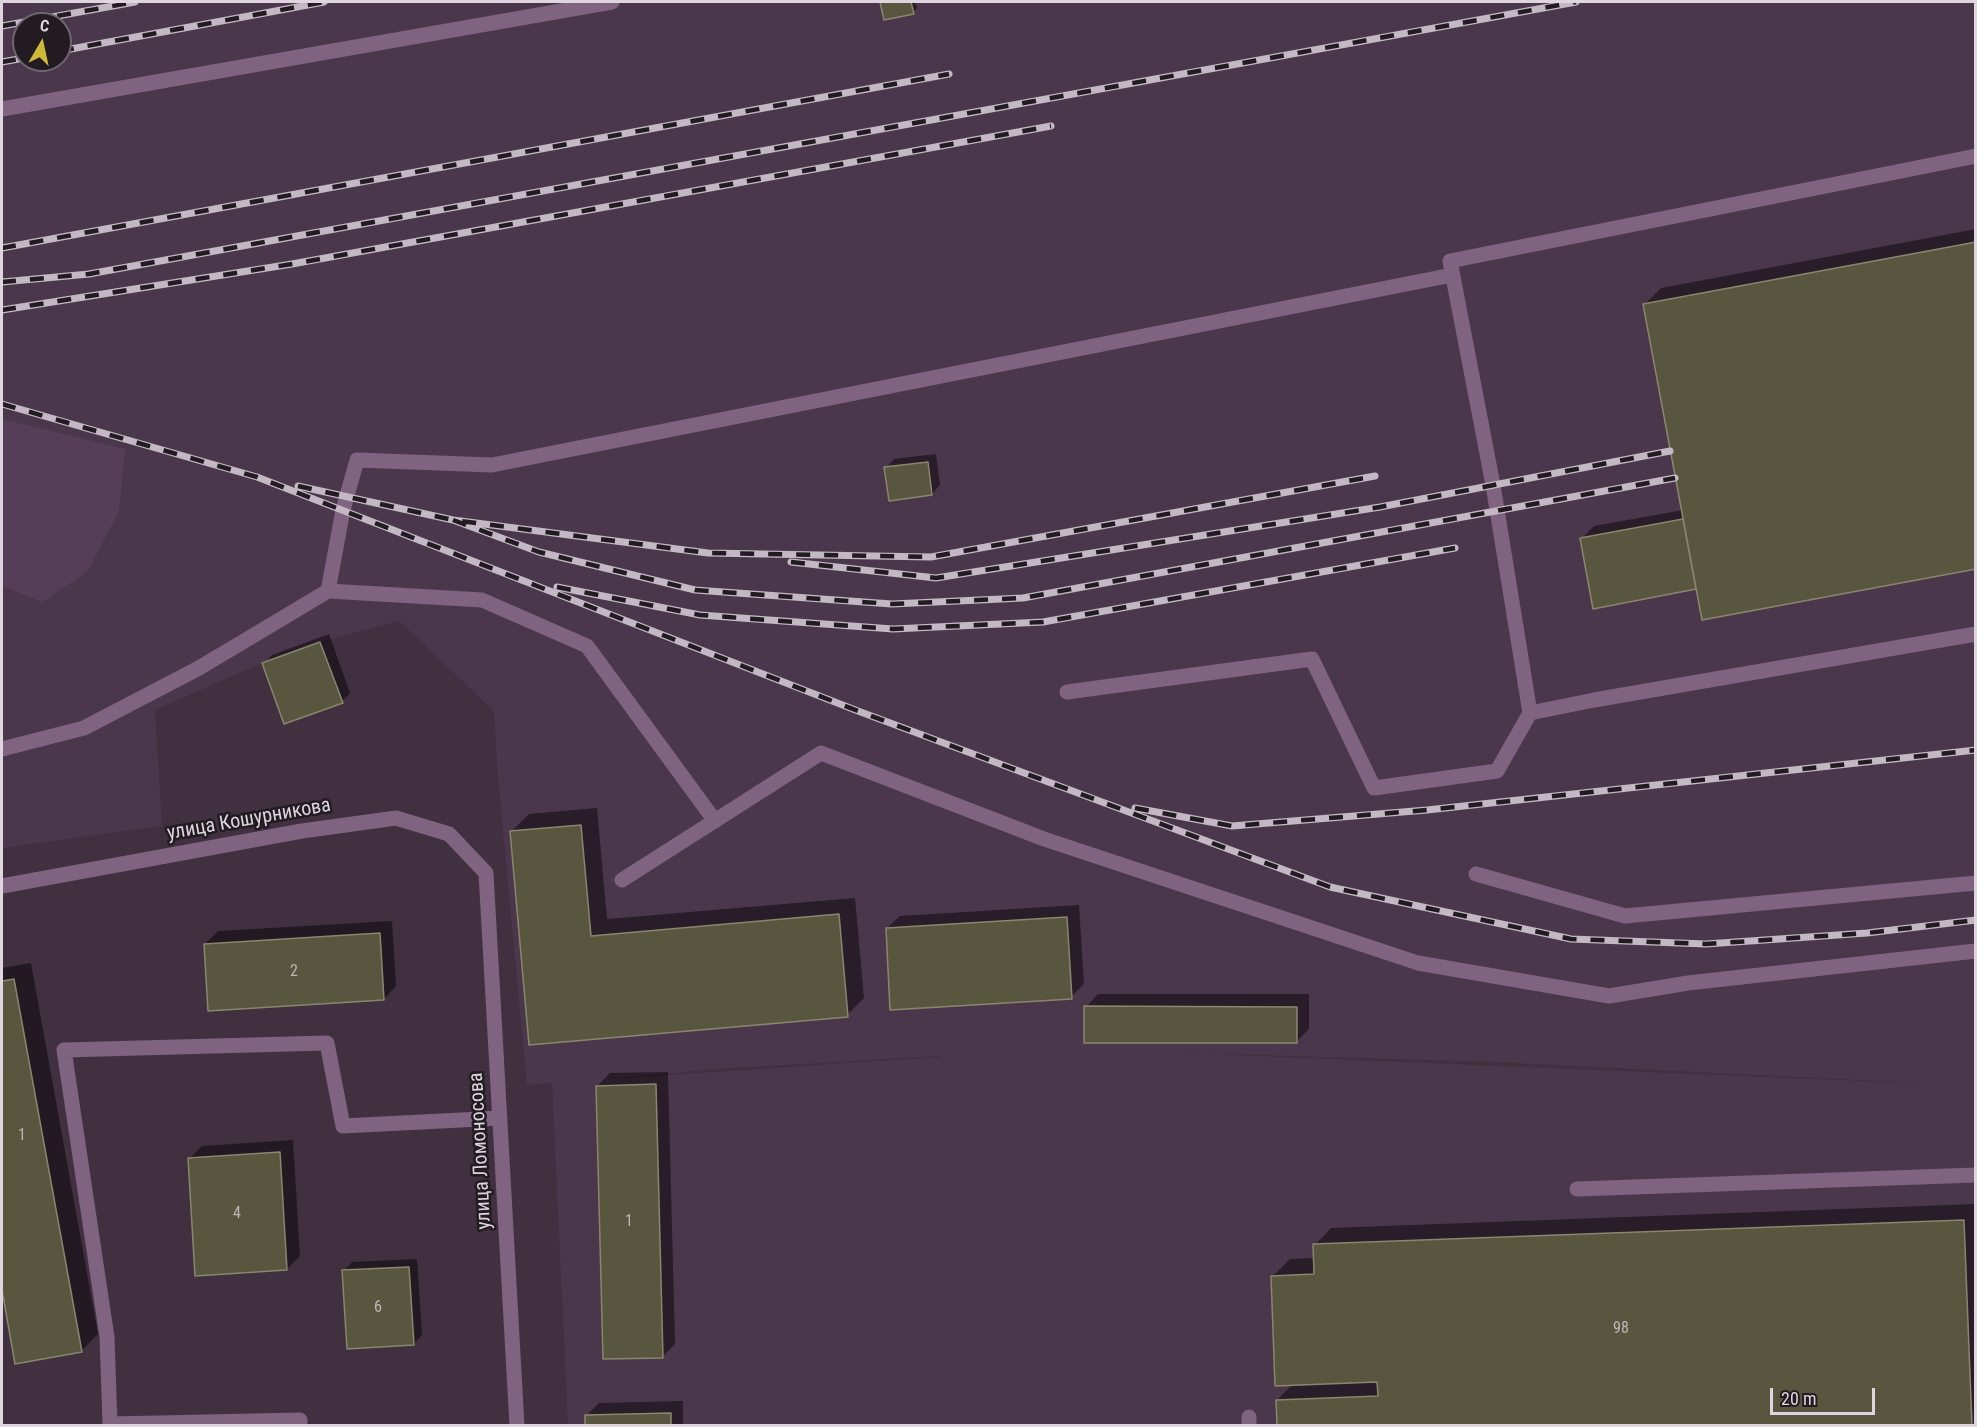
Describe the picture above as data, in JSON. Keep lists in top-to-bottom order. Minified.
{"streets":{"street":["улица Кошурникова","улица Ломоносова"]},"crossings":[["улица Кошурникова","улица Ломоносова"]],"house_numbers":["2","1","4","1","6","98"],"scale_bar":"20 m","north":"top"}
